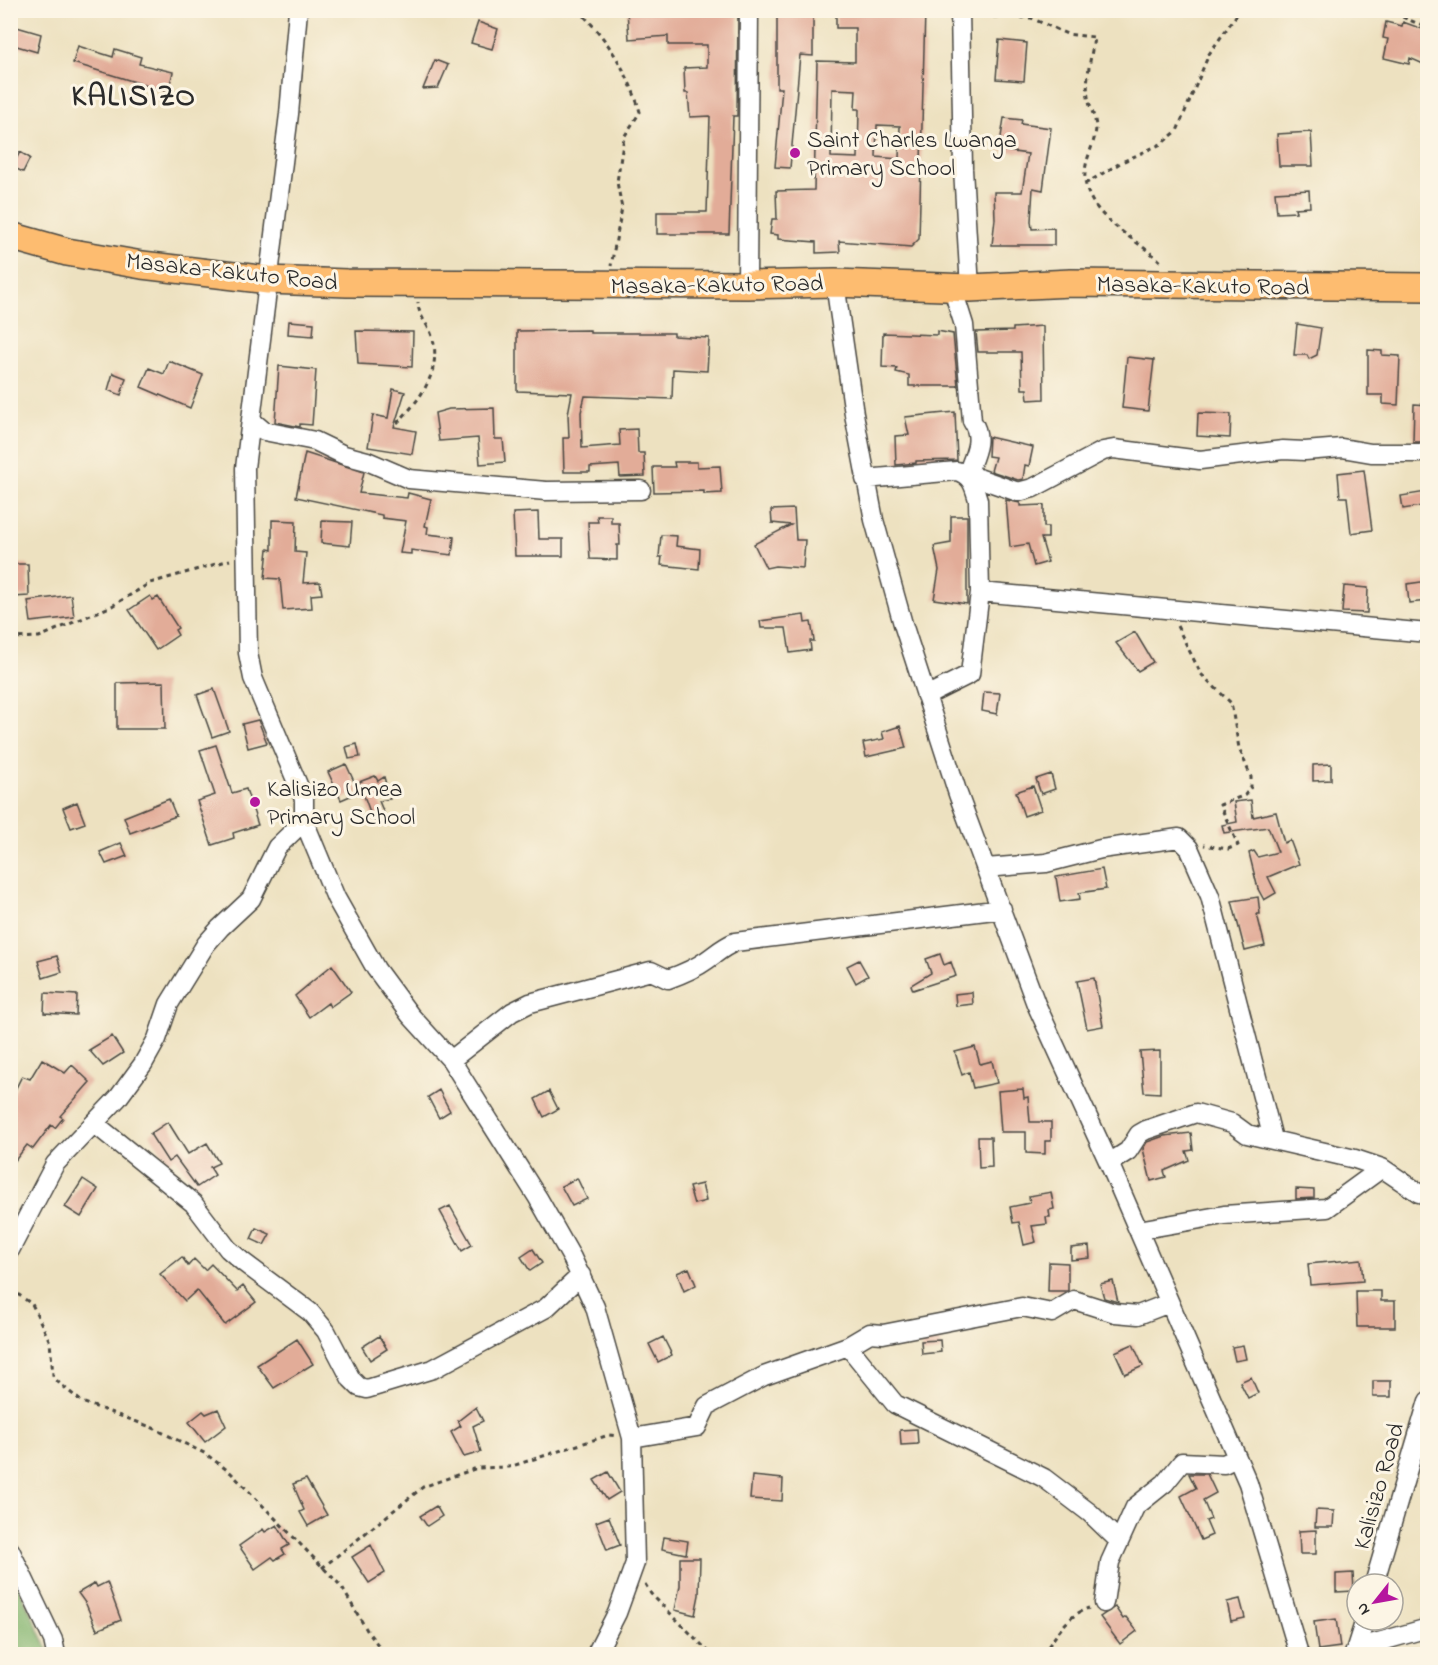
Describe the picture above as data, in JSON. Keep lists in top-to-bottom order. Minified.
{"streets":{"highway":["Masaka-Kakuto Road"],"street":["Kalisizo Road"]},"districts":["KALISIZO"],"places":["Saint Charles Lwanga Primary School","Kalisizo Umea Primary School"],"north":"bottom left"}
